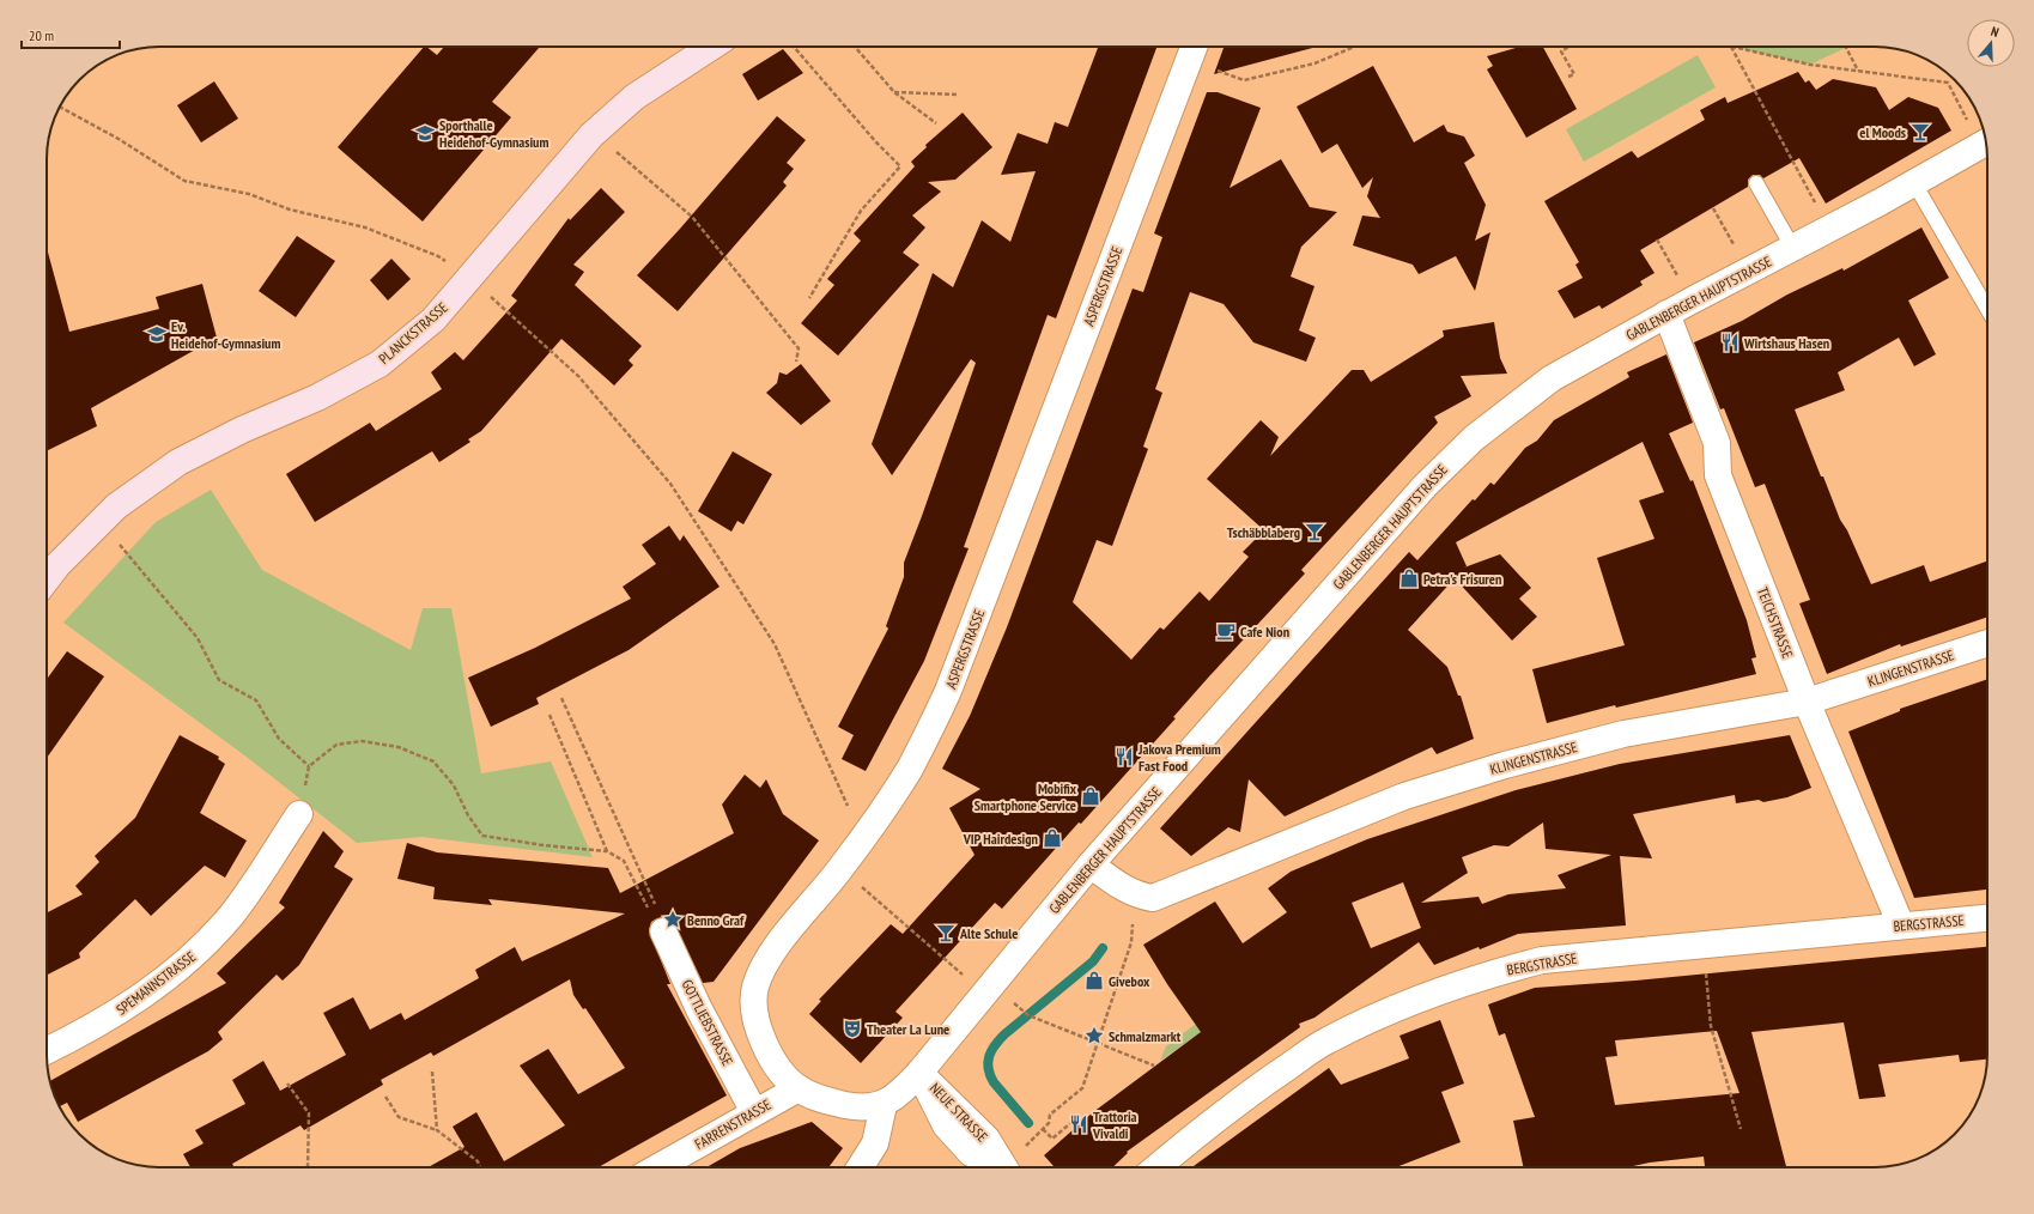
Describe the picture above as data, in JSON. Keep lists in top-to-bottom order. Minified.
{"streets":{"main road":["PLANCKSTRASSE"],"street":["ASPERGSTRASSE","GABLENBERGER HAUPTSTRASSE","TEICHSTRASSE","KLINGENSTRASSE","BERGSTRASSE","SPEMANNSTRASSE","GOTTLIEBSTRASSE","NEUE STRASSE","FARRENSTRASSE"]},"crossings":[["ASPERGSTRASSE","FARRENSTRASSE"],["GABLENBERGER HAUPTSTRASSE","TEICHSTRASSE"],["GABLENBERGER HAUPTSTRASSE","KLINGENSTRASSE"],["GABLENBERGER HAUPTSTRASSE","NEUE STRASSE"],["TEICHSTRASSE","KLINGENSTRASSE"],["TEICHSTRASSE","BERGSTRASSE"],["GOTTLIEBSTRASSE","FARRENSTRASSE"]],"places":{"bar":["el Moods","Tschäbblaberg","Alte Schule"],"school or university":["Sporthalle Heidehof-Gymnasium","Ev. Heidehof-Gymnasium"],"restaurant":["Wirtshaus Hasen","Jakova Premium Fast Food","Trattoria Vivaldi"],"shop":["Petra's Frisuren","Mobifix Smartphone Service","VIP Hairdesign","Givebox"],"cafe":["Cafe Nion"],"place":["Benno Graf","Schmalzmarkt"],"theatre":["Theater La Lune"]},"scale_bar":"20 m","north":"top"}
